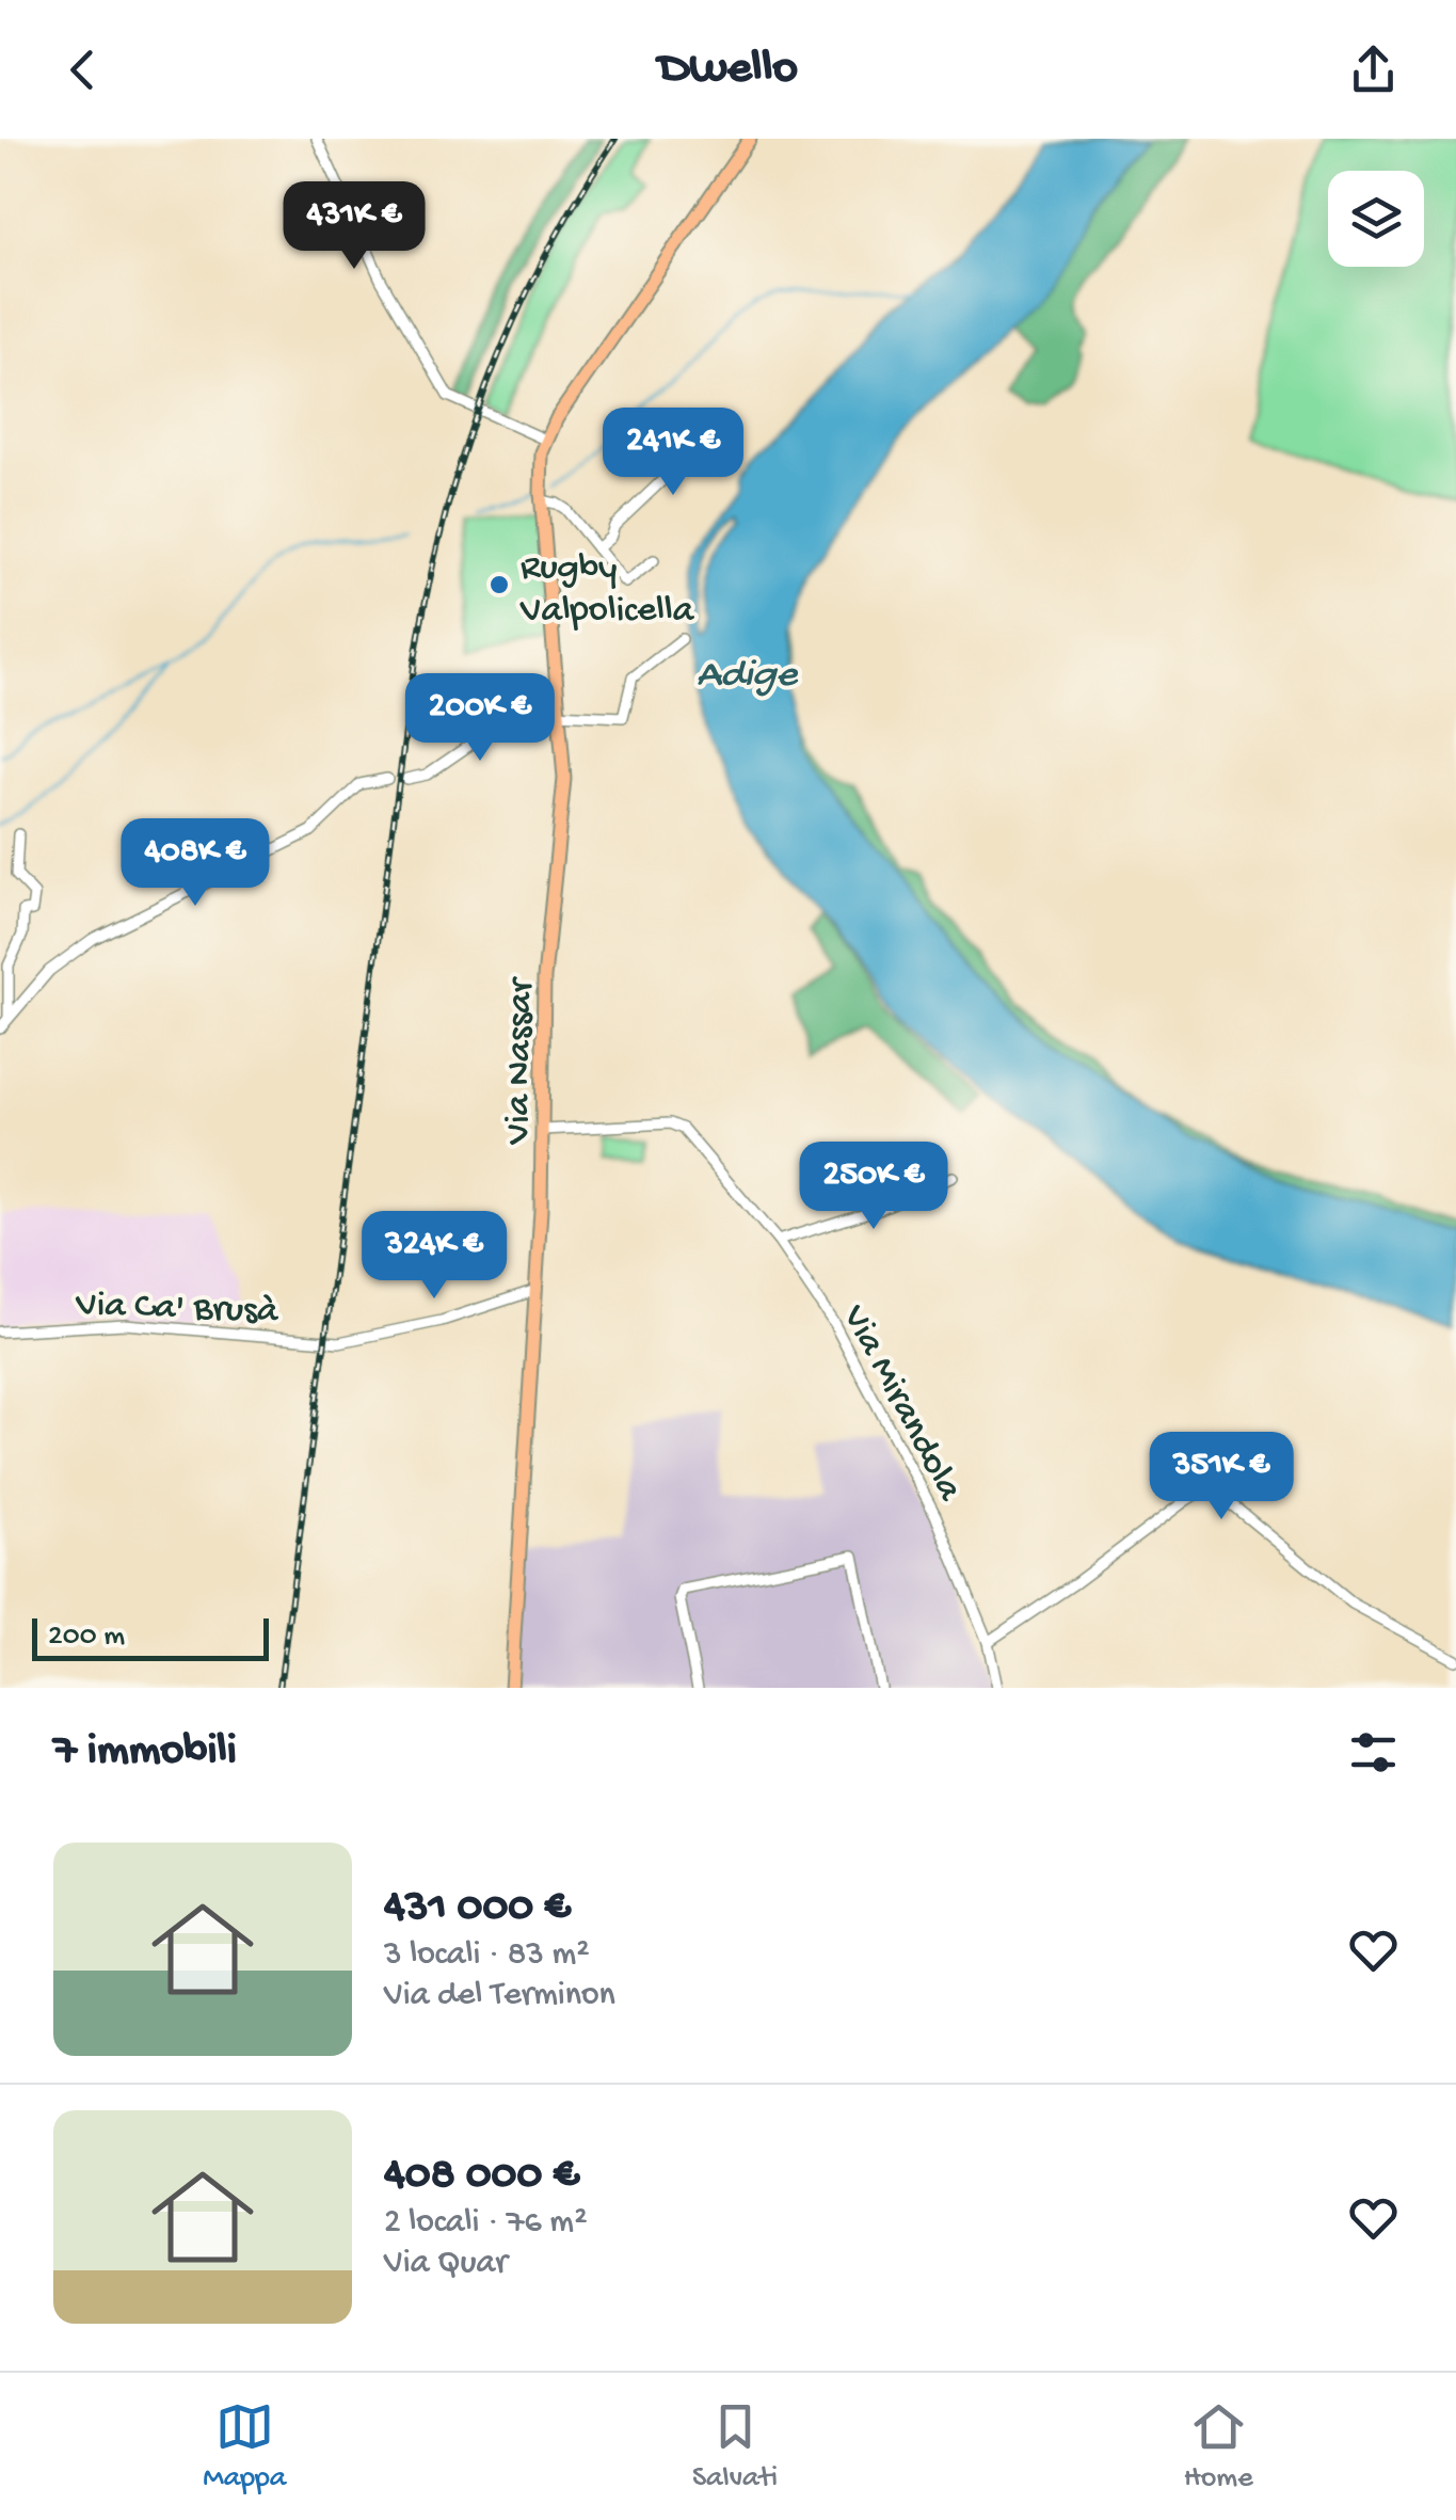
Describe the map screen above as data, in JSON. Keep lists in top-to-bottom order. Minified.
{"streets":{"main road":["Via Nassar"],"street":["Via Ca' Brusà","Via Mirandola"]},"crossings":[["Via Nassar","Via Ca' Brusà"],["Via Nassar","Via Mirandola"]],"water":["Adige"],"places":["Rugby Valpolicella"],"scale_bar":"200 m","page":{"header":"Dwello","price":["431K €","241K €","200K €","408K €","250K €","324K €","351K €"],"scale":"200 m","heading":"7 immobili","list":[{"name":"431 000 €","note":"3 locali · 83 m² · Via del Terminon"},{"name":"408 000 €","note":"2 locali · 76 m² · Via Quar"}],"tabs":["Mappa","Salvati","Home"]}}
